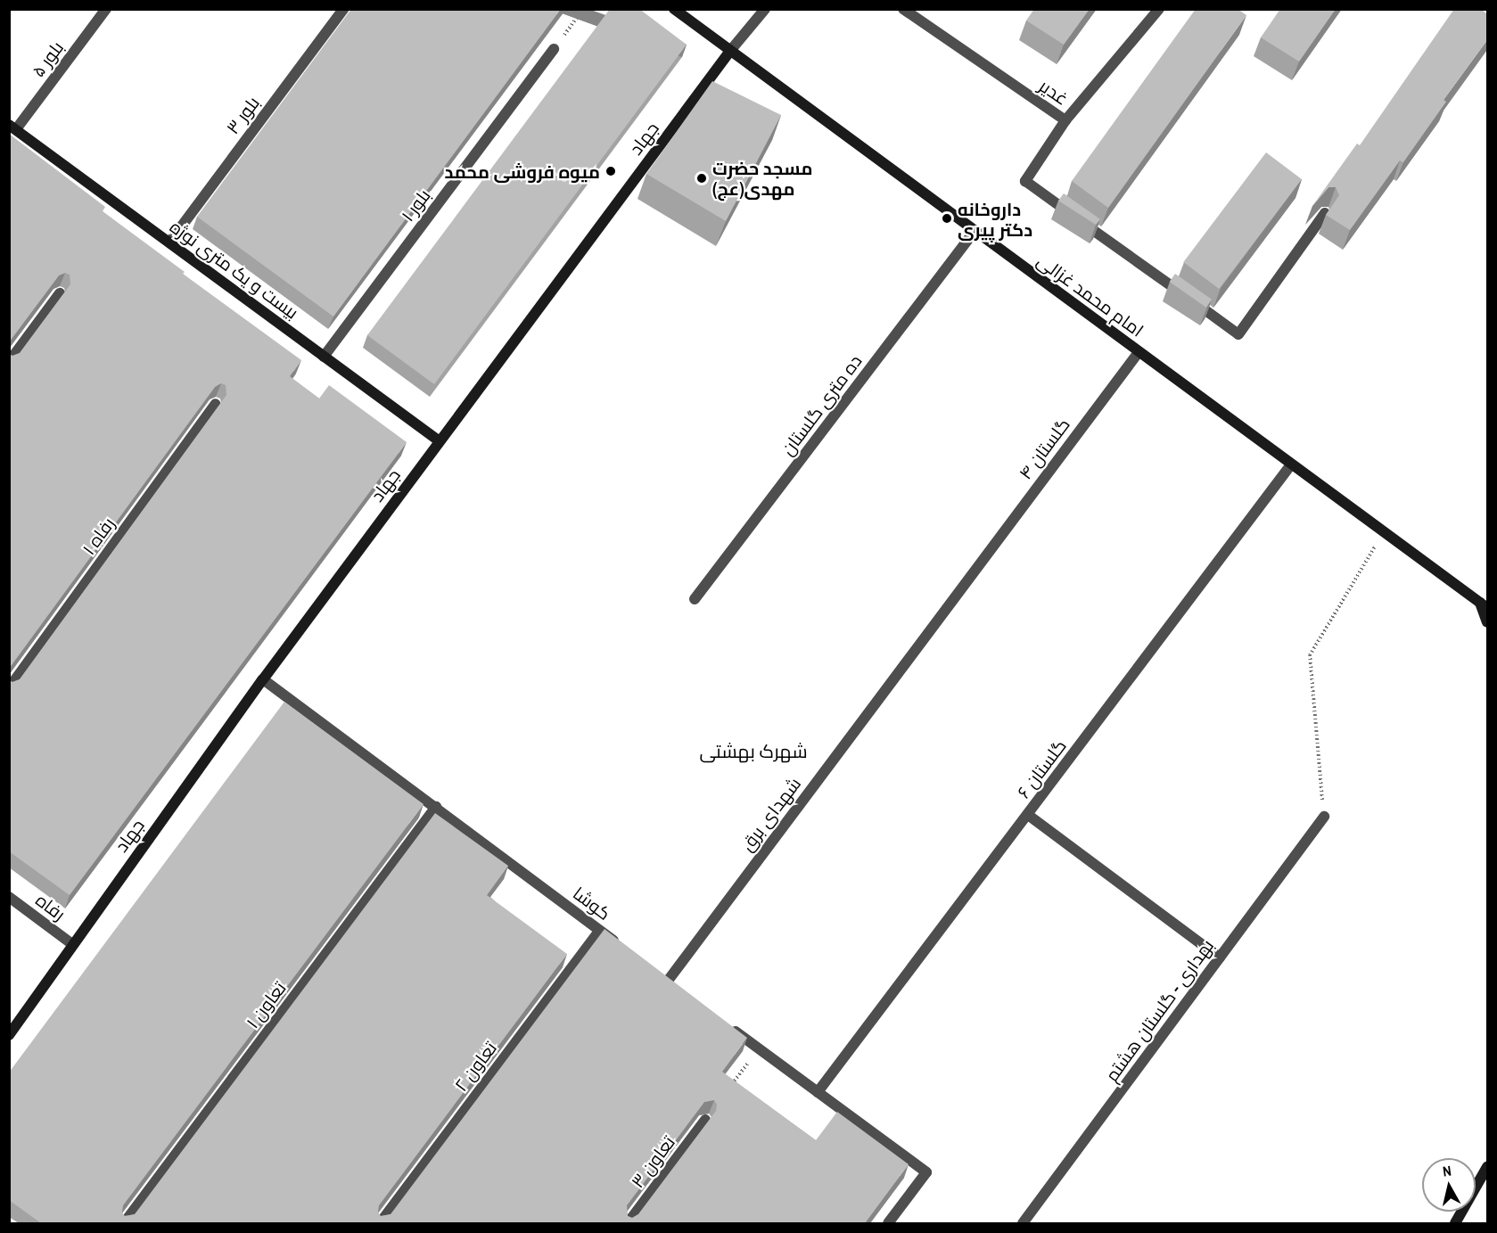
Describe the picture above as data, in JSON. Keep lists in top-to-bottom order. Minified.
{"streets":{"street":["بلور ۵","غدیر","بلور ۳","جهاد","بلور ۱","بیست و یک متری نوژه","امام محمد غزالی","ده متری گلستان","گلستان ۴","رفاه ۱","گلستان ۶","شهدای برق","کوشا","رفاه","تعاون ۱","بهداری - گلستان هشتم","تعاون ۲","تعاون ۳"]},"crossings":[["بلور ۵","بیست و یک متری نوژه"],["بلور ۳","بیست و یک متری نوژه"],["جهاد","بیست و یک متری نوژه"],["جهاد","امام محمد غزالی"],["جهاد","کوشا"],["جهاد","رفاه"],["بلور ۱","بیست و یک متری نوژه"],["امام محمد غزالی","ده متری گلستان"],["امام محمد غزالی","گلستان ۴"],["امام محمد غزالی","گلستان ۶"],["گلستان ۴","شهدای برق"],["کوشا","تعاون ۱"],["کوشا","تعاون ۲"]],"districts":["شهرک بهشتی"],"places":["میوه فروشی محمد","مسجد حضرت مهدی(عج)","داروخانه دکتر پیری"],"north":"top"}
